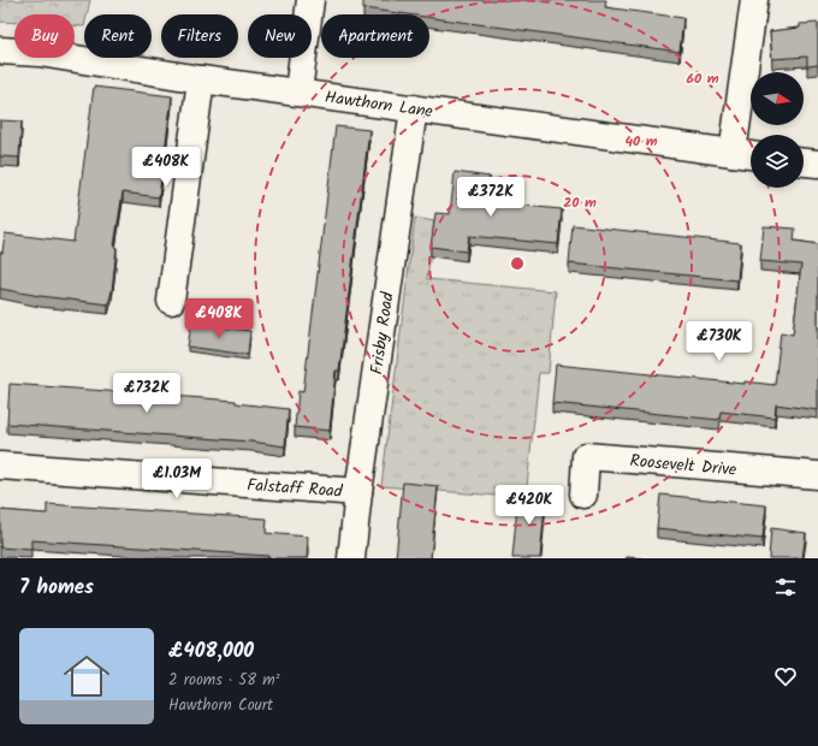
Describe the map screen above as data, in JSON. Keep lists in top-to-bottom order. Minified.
{"streets":{"street":["Hawthorn Lane","Frisby Road","Roosevelt Drive","Falstaff Road"]},"crossings":[["Hawthorn Lane","Frisby Road"],["Frisby Road","Falstaff Road"]],"north":"right","page":{"chip":["Buy","Rent","Filters","New","Apartment"],"price":["£408K","£372K","£408K","£730K","£732K","£1.03M","£420K"],"heading":"7 homes","list":[{"name":"£408,000","note":"2 rooms · 58 m² · Hawthorn Court"}]},"rings":["60 m","40 m","20 m"]}
